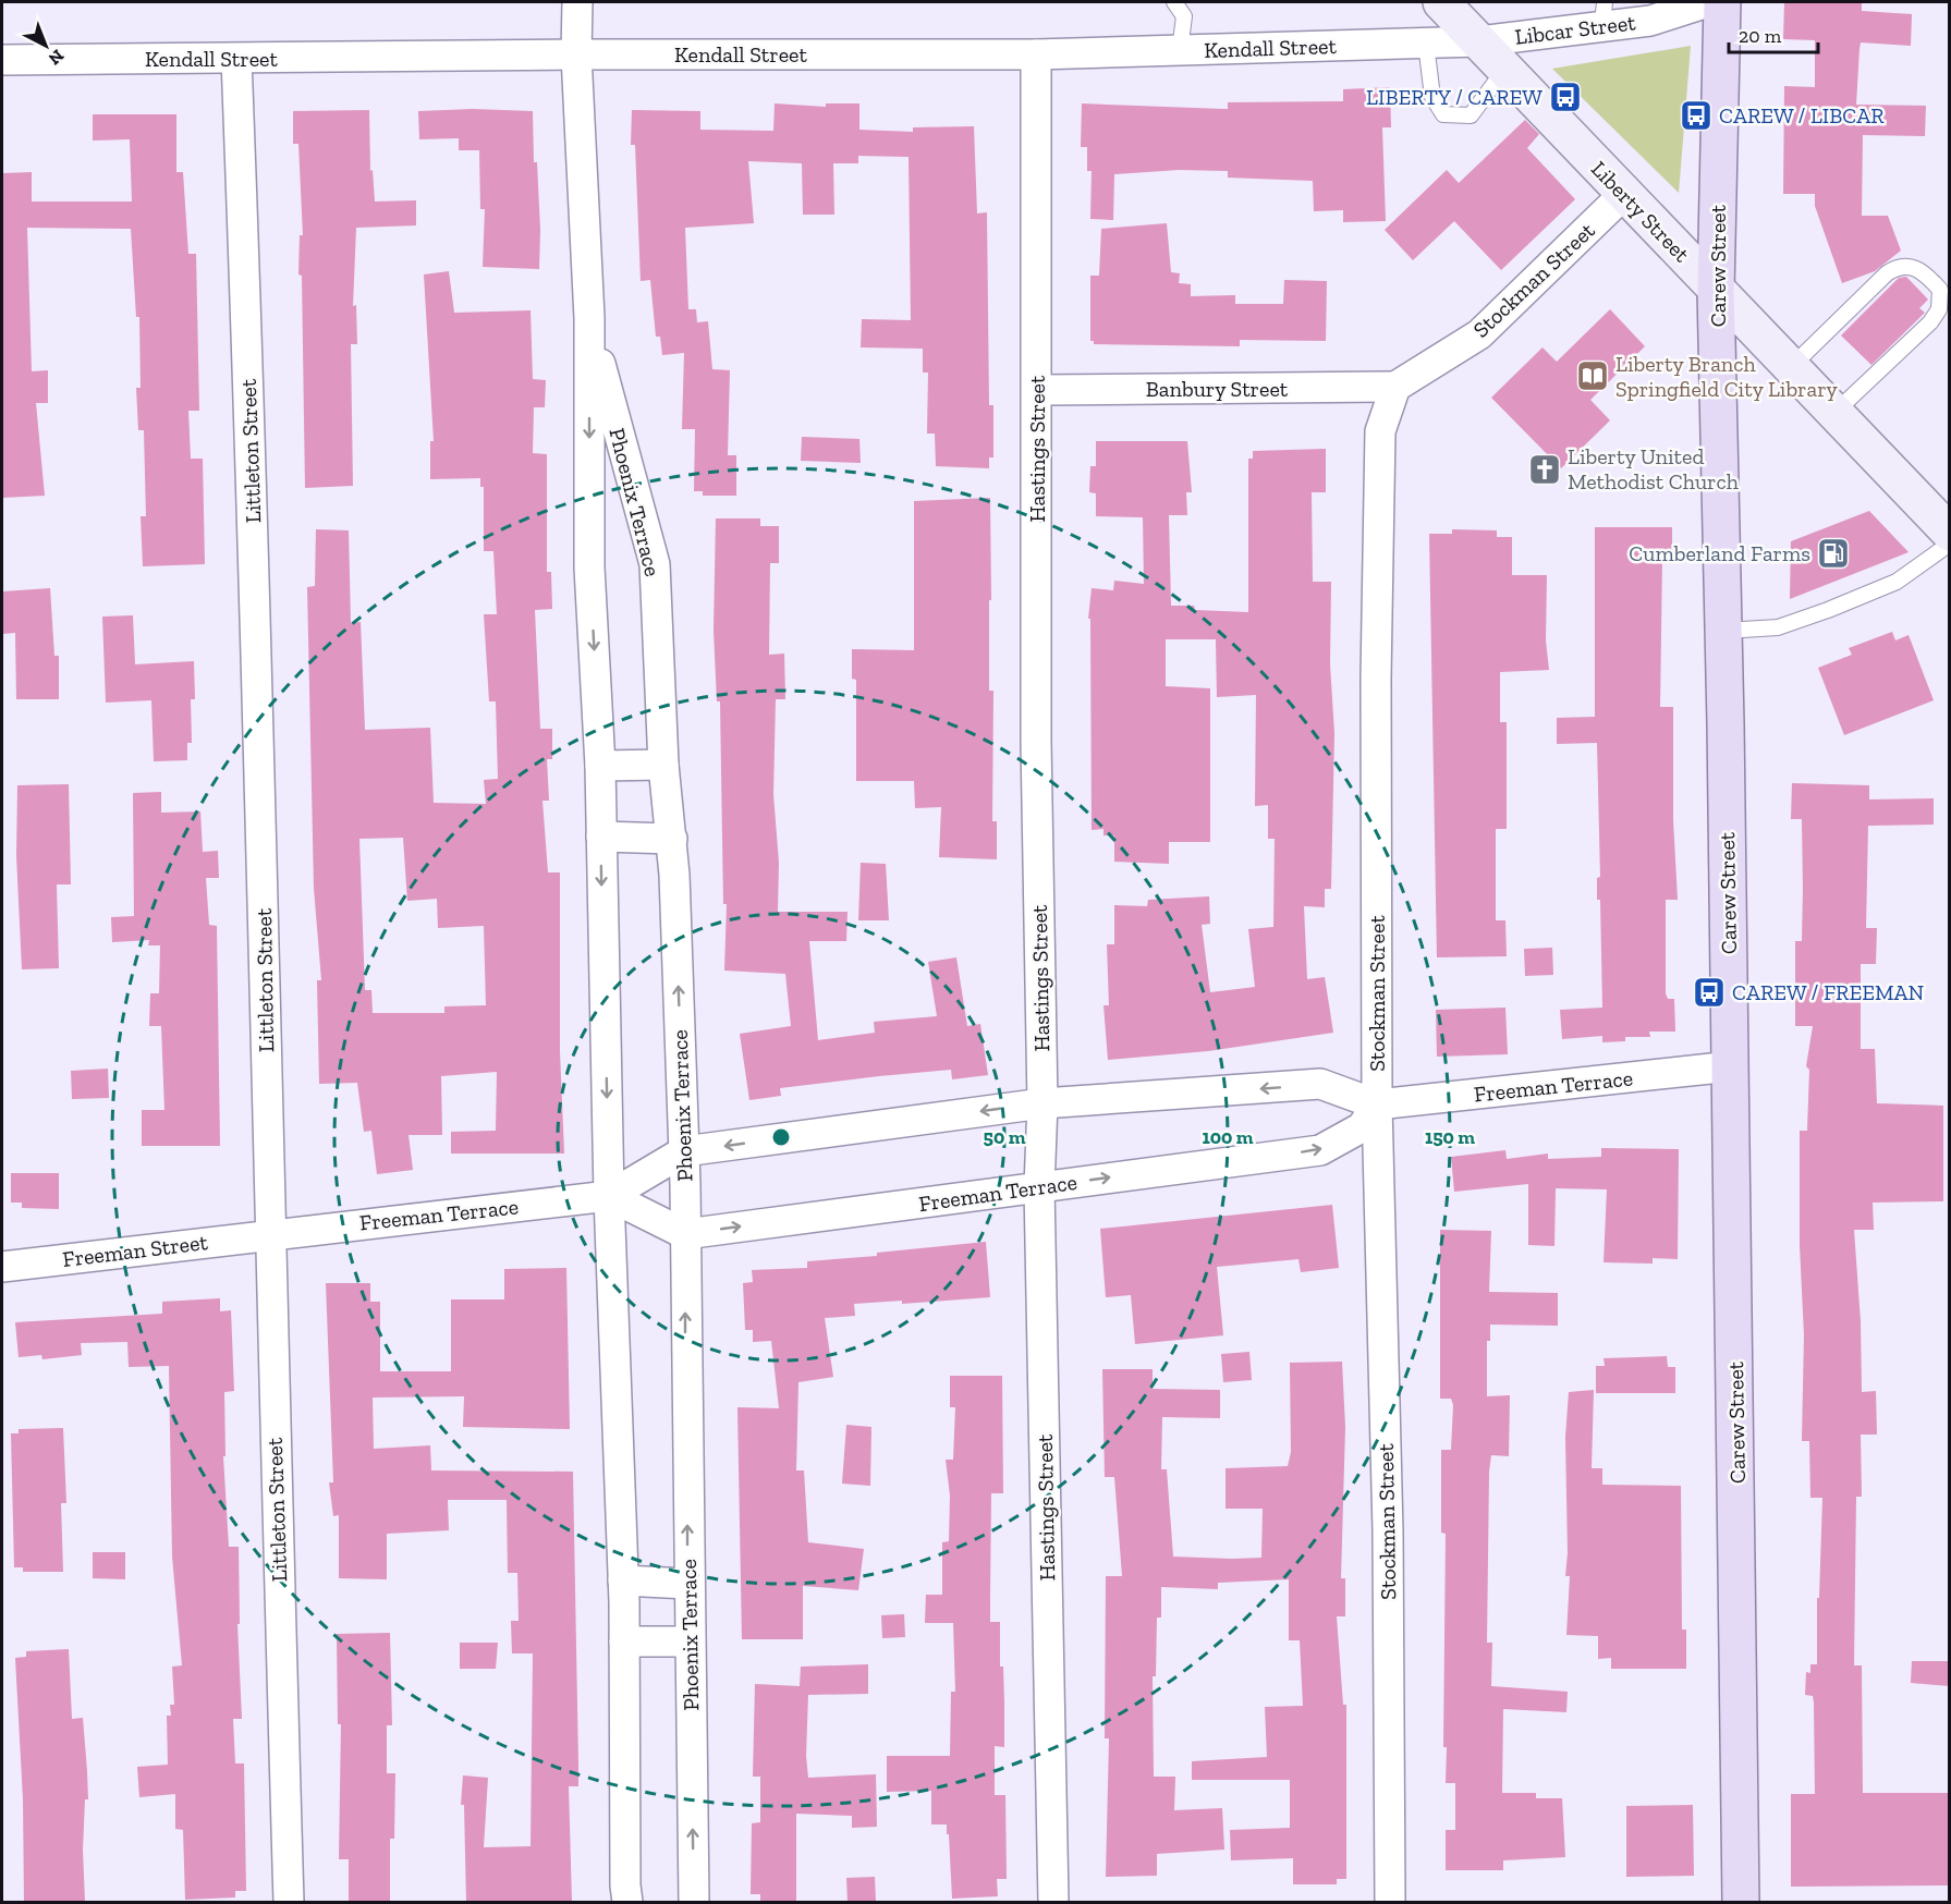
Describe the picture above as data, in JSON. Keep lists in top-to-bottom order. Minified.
{"streets":{"main road":["Liberty Street","Carew Street"],"street":["Libcar Street","Kendall Street","Stockman Street","Banbury Street","Hastings Street","Littleton Street","Phoenix Terrace","Freeman Terrace","Freeman Street"]},"crossings":[["Libcar Street","Kendall Street"],["Libcar Street","Liberty Street"],["Kendall Street","Liberty Street"],["Kendall Street","Hastings Street"],["Kendall Street","Littleton Street"],["Kendall Street","Phoenix Terrace"],["Liberty Street","Carew Street"],["Liberty Street","Stockman Street"],["Carew Street","Freeman Terrace"],["Stockman Street","Banbury Street"],["Stockman Street","Freeman Terrace"],["Banbury Street","Hastings Street"],["Hastings Street","Freeman Terrace"],["Littleton Street","Freeman Terrace"],["Littleton Street","Freeman Street"],["Phoenix Terrace","Freeman Terrace"],["Freeman Terrace","Freeman Street"]],"places":{"bus stop":["LIBERTY / CAREW","CAREW / LIBCAR","CAREW / FREEMAN"],"library":["Liberty Branch Springfield City Library"],"church":["Liberty United Methodist Church"],"fuel station":["Cumberland Farms"]},"scale_bar":"20 m","north":"bottom right","rings":["50 m","100 m","150 m"]}
